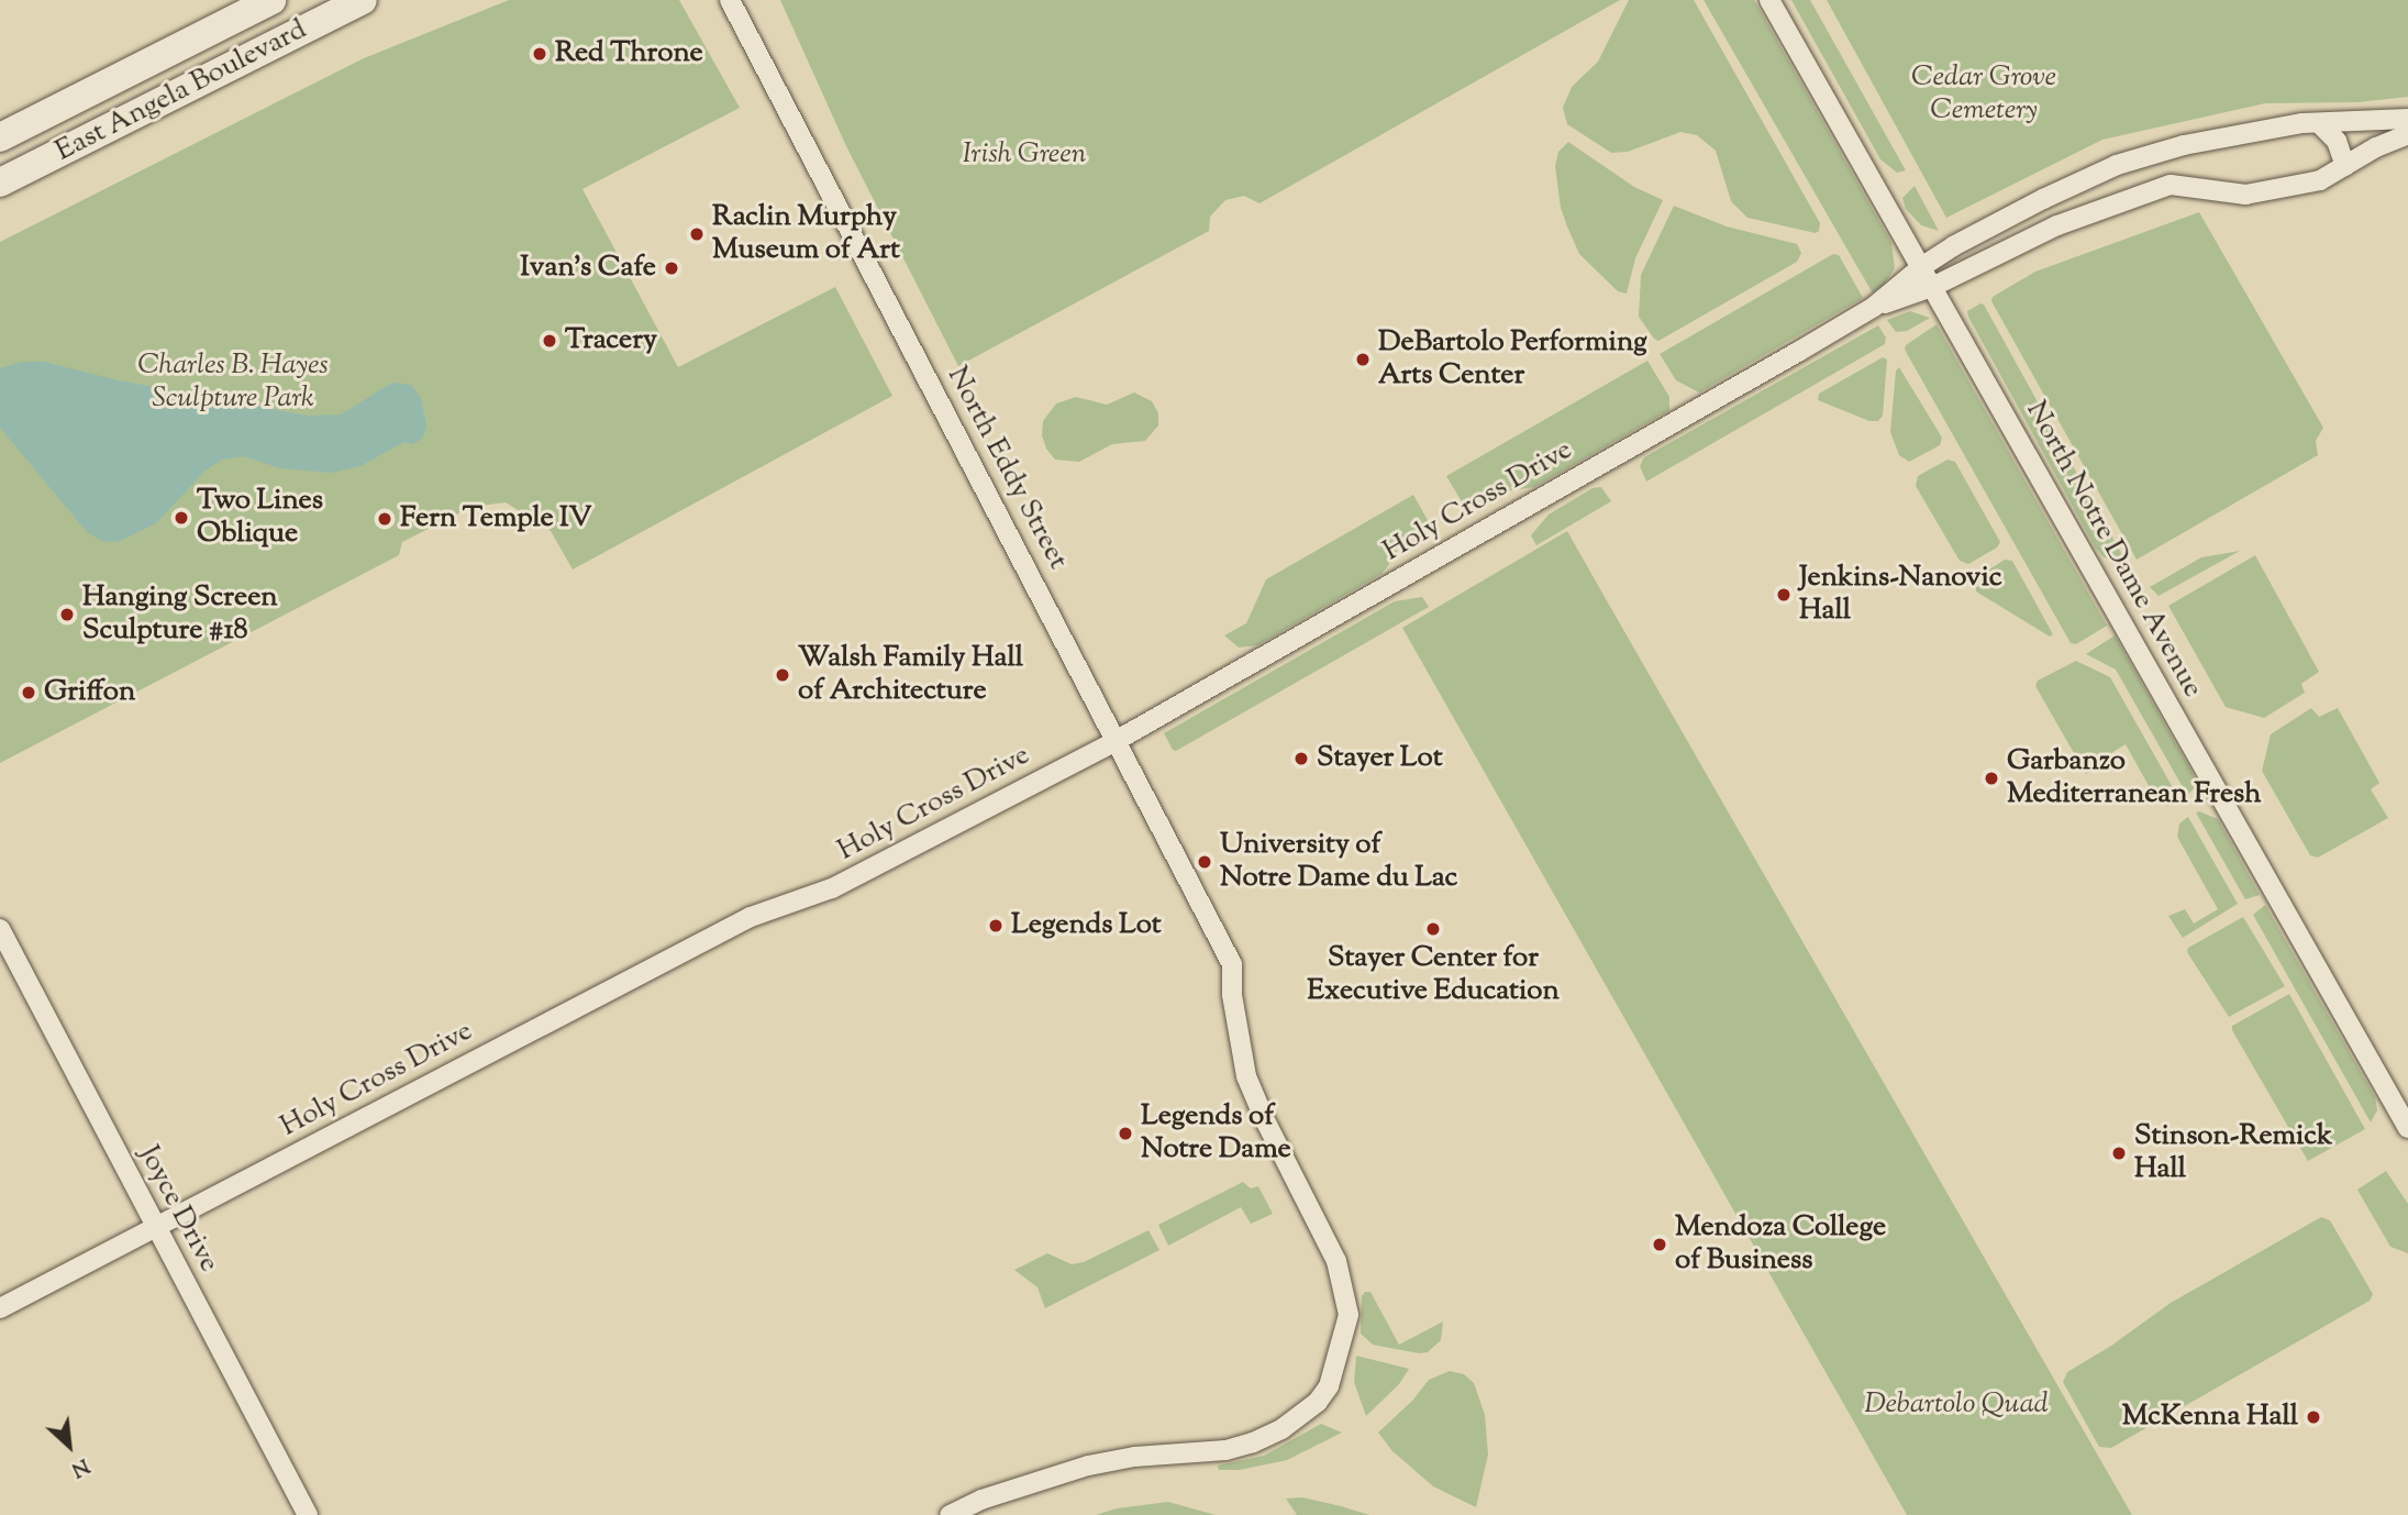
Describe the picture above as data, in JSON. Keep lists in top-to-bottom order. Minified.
{"streets":{"main road":["East Angela Boulevard"],"street":["North Eddy Street","Holy Cross Drive","North Notre Dame Avenue","Joyce Drive"]},"crossings":[["North Eddy Street","Holy Cross Drive"],["Holy Cross Drive","North Notre Dame Avenue"],["Holy Cross Drive","Joyce Drive"]],"parks":["Cedar Grove Cemetery","Irish Green","Charles B. Hayes Sculpture Park","Debartolo Quad"],"places":["Red Throne","Raclin Murphy Museum of Art","Ivan's Cafe","Tracery","DeBartolo Performing Arts Center","Two Lines Oblique","Fern Temple IV","Jenkins-Nanovic Hall","Hanging Screen Sculpture #18","Walsh Family Hall of Architecture","Griffon","Stayer Lot","Garbanzo Mediterranean Fresh","University of Notre Dame du Lac","Legends Lot","Stayer Center for Executive Education","Legends of Notre Dame","Stinson-Remick Hall","Mendoza College of Business","McKenna Hall"],"north":"bottom right"}
